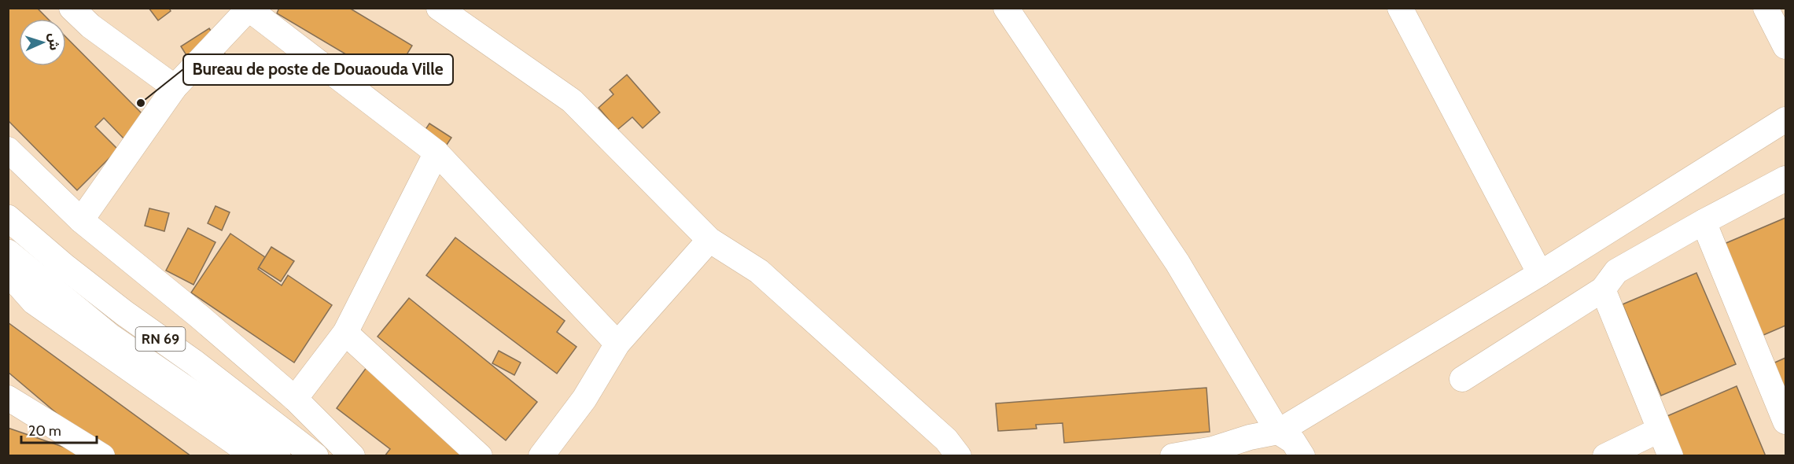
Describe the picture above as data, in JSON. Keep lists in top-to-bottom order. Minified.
{"streets":{"main road":["RN 69"]},"places":["Bureau de poste de Douaouda Ville"],"scale_bar":"20 m","north":"right"}
